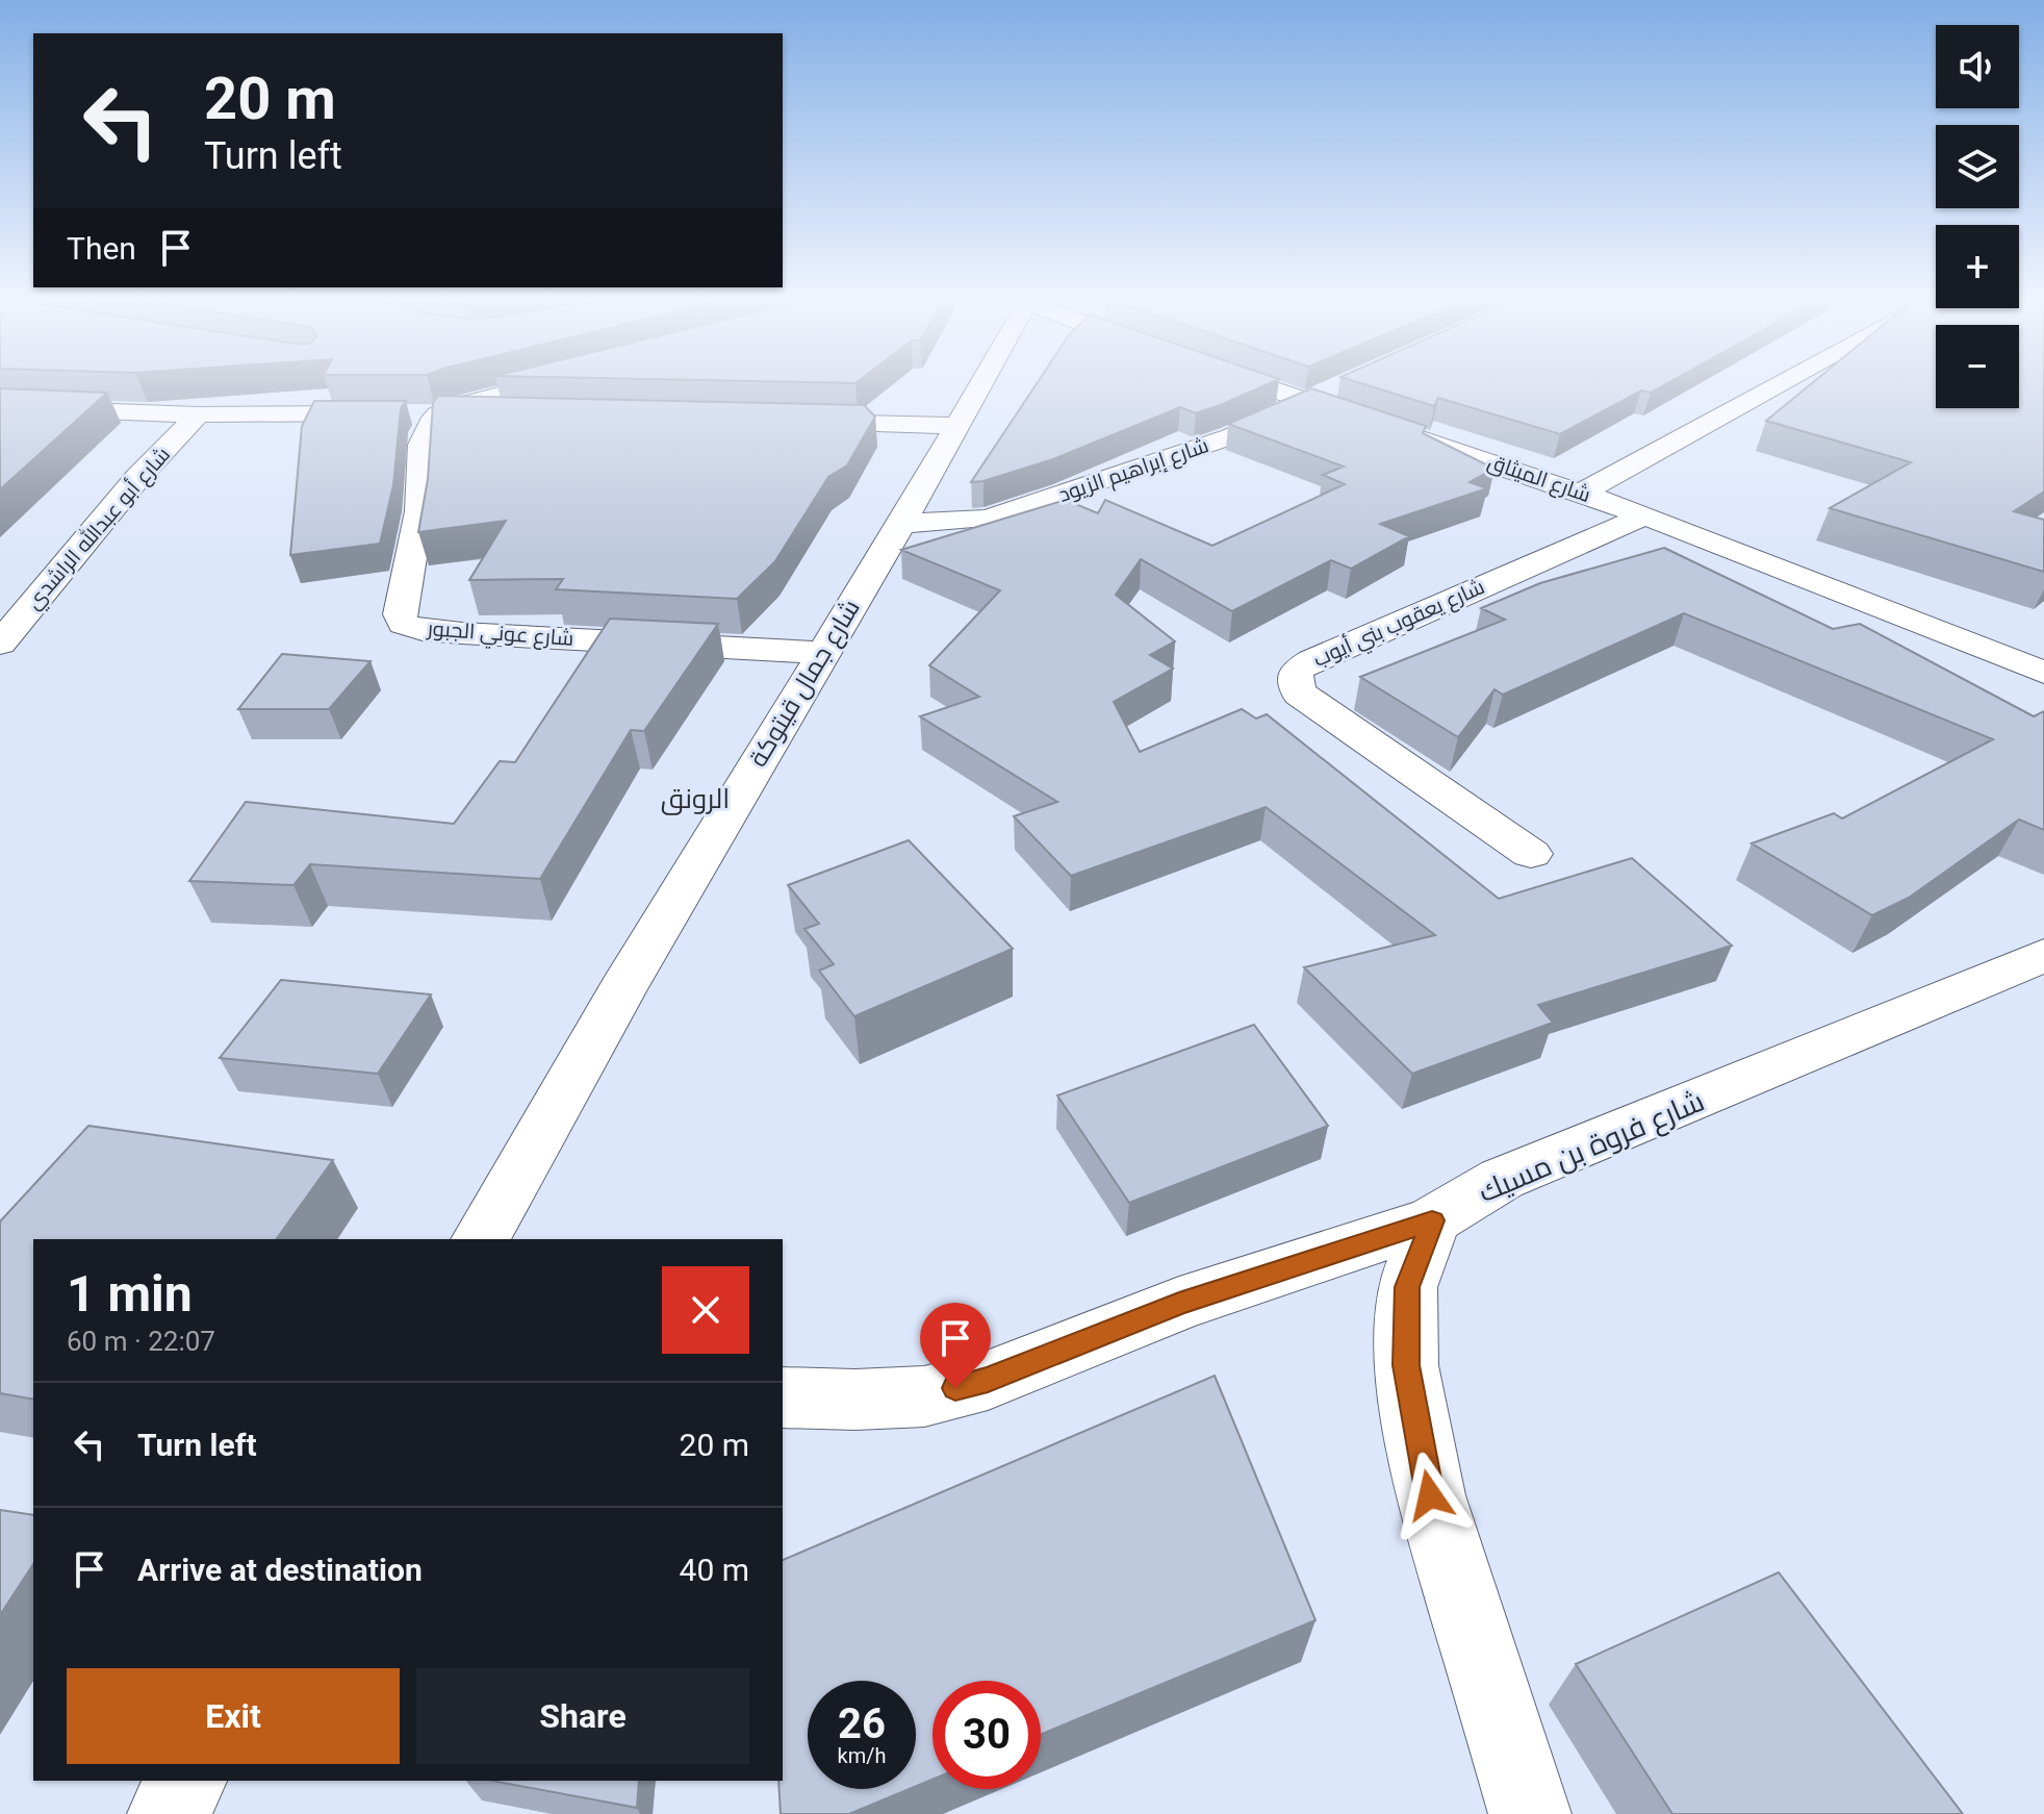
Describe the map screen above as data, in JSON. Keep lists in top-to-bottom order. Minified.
{"streets":{"street":["شارع إبراهيم الزيود","شارع الميثاق","شارع أبو عبدالله الراشدي","شارع يعقوب بني أيوب","شارع عوني الجبور","شارع جمال قيتوكة","شارع فروة بن مسيك"]},"crossings":[["شارع إبراهيم الزيود","شارع الميثاق"],["شارع إبراهيم الزيود","شارع جمال قيتوكة"],["شارع الميثاق","شارع يعقوب بني أيوب"],["شارع عوني الجبور","شارع جمال قيتوكة"]],"districts":["الرونق"],"page":{"map_buttons":["+","−"],"turn":["20 m","Turn left"],"then":"Then","heading":["1 min","60 m · 22:07"],"list":[{"name":"Turn left","value":"20 m"},{"name":"Arrive at destination","value":"40 m"}],"buttons":["Exit","Share"],"speed":"26 km/h","limit":"30"}}
